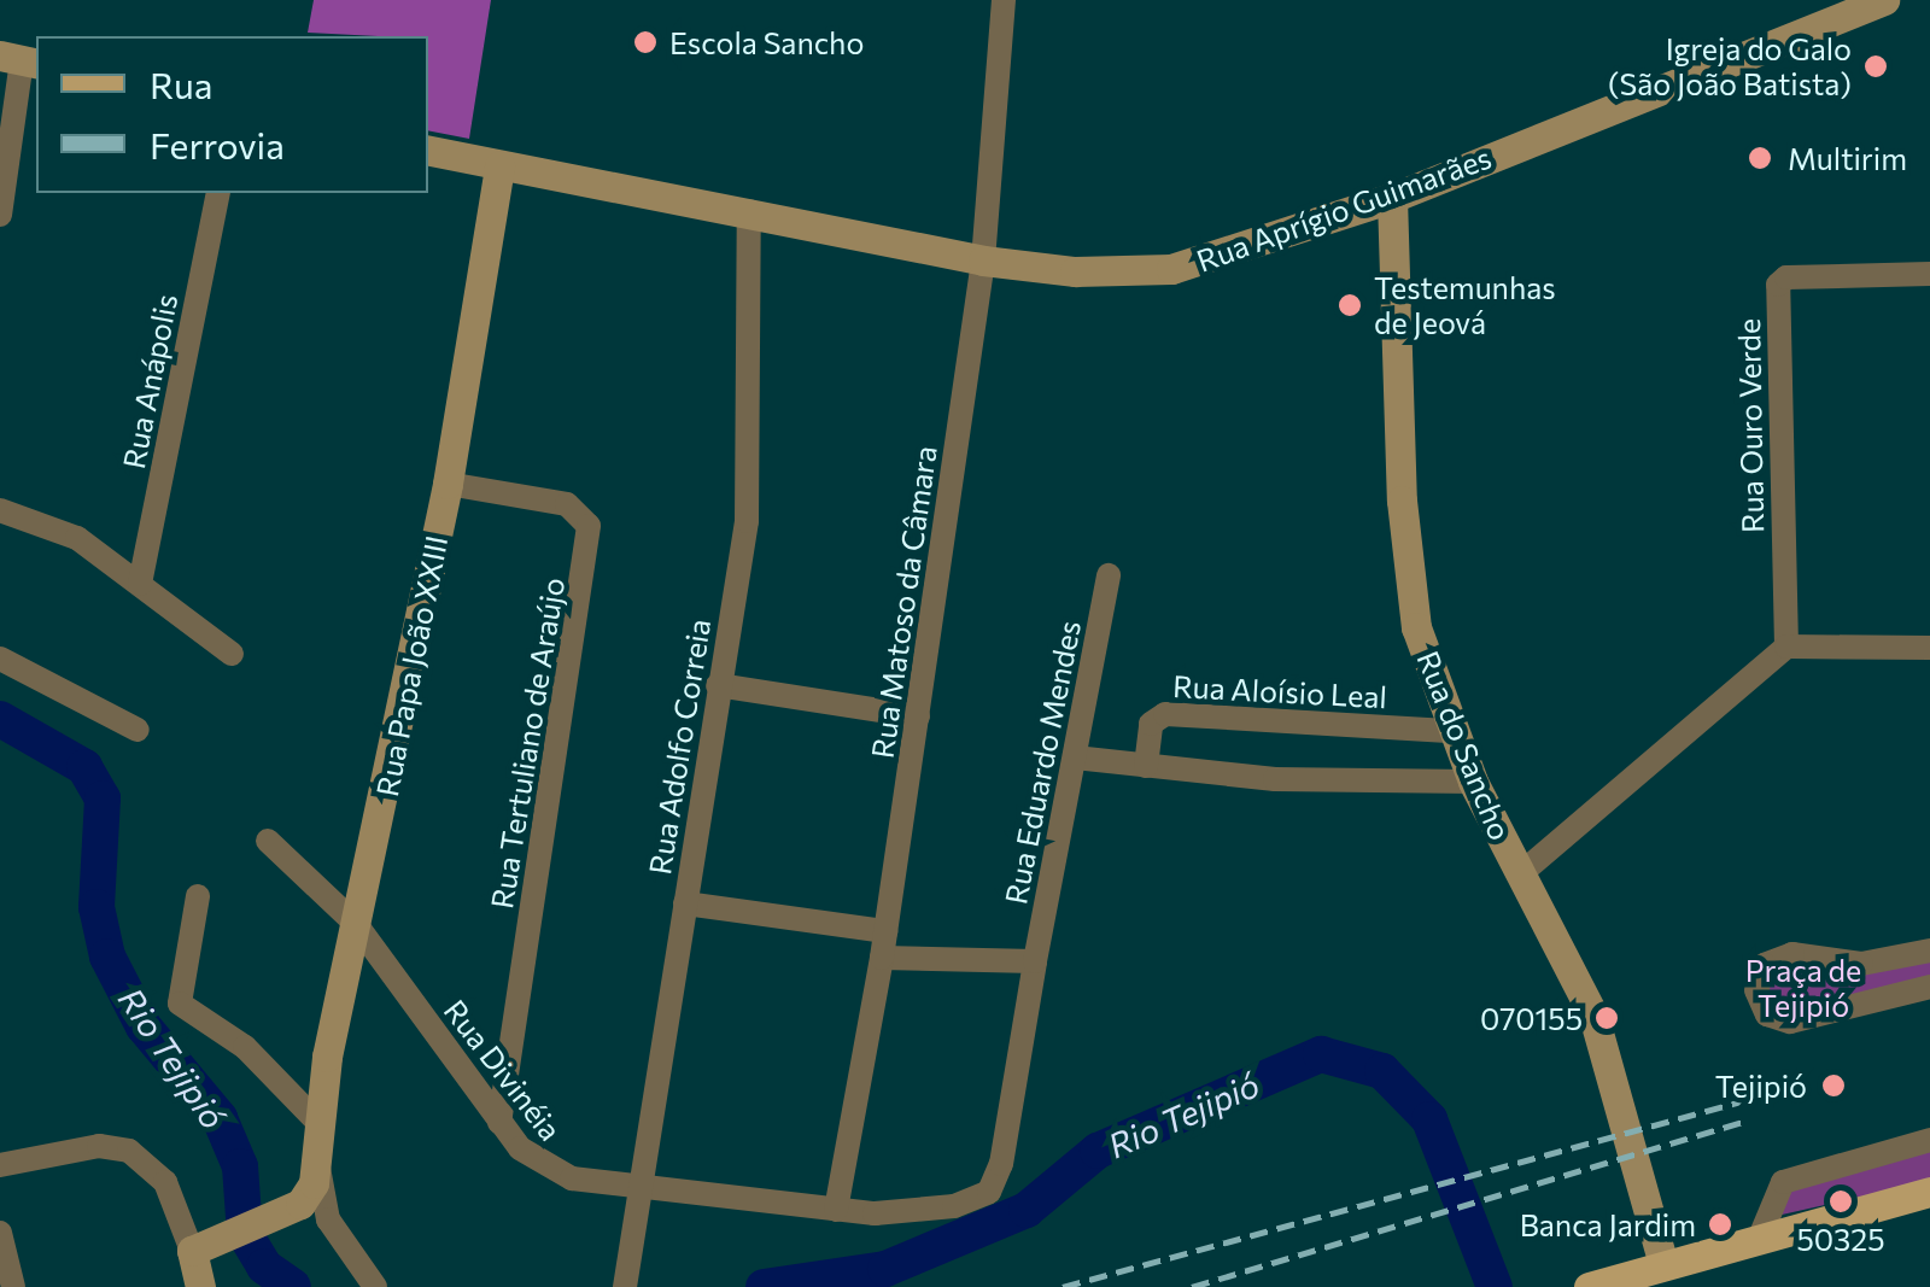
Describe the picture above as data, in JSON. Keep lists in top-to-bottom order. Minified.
{"streets":{"street":["Rua Aprígio Guimarães","Rua Anápolis","Rua Ouro Verde","Rua Matoso da Câmara","Rua Papa João XXIII","Rua Aloísio Leal","Rua Tertuliano de Araújo","Rua do Sancho","Rua Adolfo Correia","Rua Eduardo Mendes","Rua Divinéia"]},"crossings":[["Rua Aprígio Guimarães","Rua Matoso da Câmara"],["Rua Aprígio Guimarães","Rua Papa João XXIII"],["Rua Aprígio Guimarães","Rua do Sancho"],["Rua Aprígio Guimarães","Rua Adolfo Correia"],["Rua Matoso da Câmara","Rua Eduardo Mendes"],["Rua Matoso da Câmara","Rua Divinéia"],["Rua Papa João XXIII","Rua Tertuliano de Araújo"],["Rua Papa João XXIII","Rua Divinéia"],["Rua Aloísio Leal","Rua do Sancho"],["Rua Tertuliano de Araújo","Rua Divinéia"],["Rua Adolfo Correia","Rua Divinéia"],["Rua Eduardo Mendes","Rua Divinéia"]],"water":["Rio Tejipió"],"parks":["Praça de Tejipió"],"places":["Escola Sancho","Igreja do Galo (São João Batista)","Multirim","Testemunhas de Jeová","070155","Tejipió","50325","Banca Jardim"],"legend":["Rua","Ferrovia"]}
